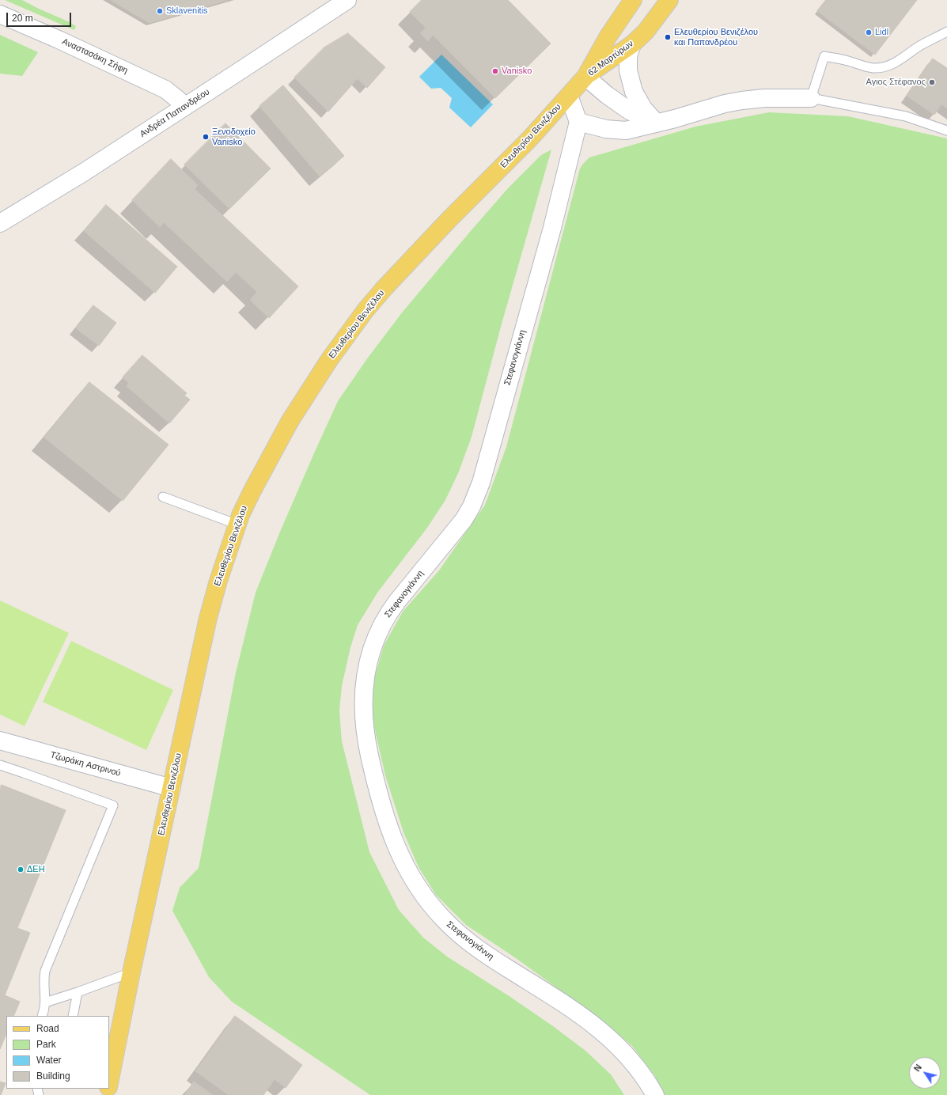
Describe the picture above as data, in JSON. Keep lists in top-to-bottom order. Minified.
{"streets":{"main road":["62 Μαρτύρων","Ελευθερίου Βενιζέλου"],"street":["Αναστασάκη Σήφη","Ανδρέα Παπανδρέου","Στεφανογιάννη","Τζωράκη Αστρινού"]},"crossings":[["Αναστασάκη Σήφη","Ανδρέα Παπανδρέου"],["62 Μαρτύρων","Ελευθερίου Βενιζέλου"],["Ελευθερίου Βενιζέλου","Τζωράκη Αστρινού"]],"places":["Sklavenitis","Lidl","Ελευθερίου Βενιζέλου και Παπανδρέου","Vanisko","Αγιος Στέφανος","Ξενοδοχείο Vanisko","ΔΕΗ"],"legend":["Road","Park","Water","Building"],"scale_bar":"20 m","north":"top left"}
